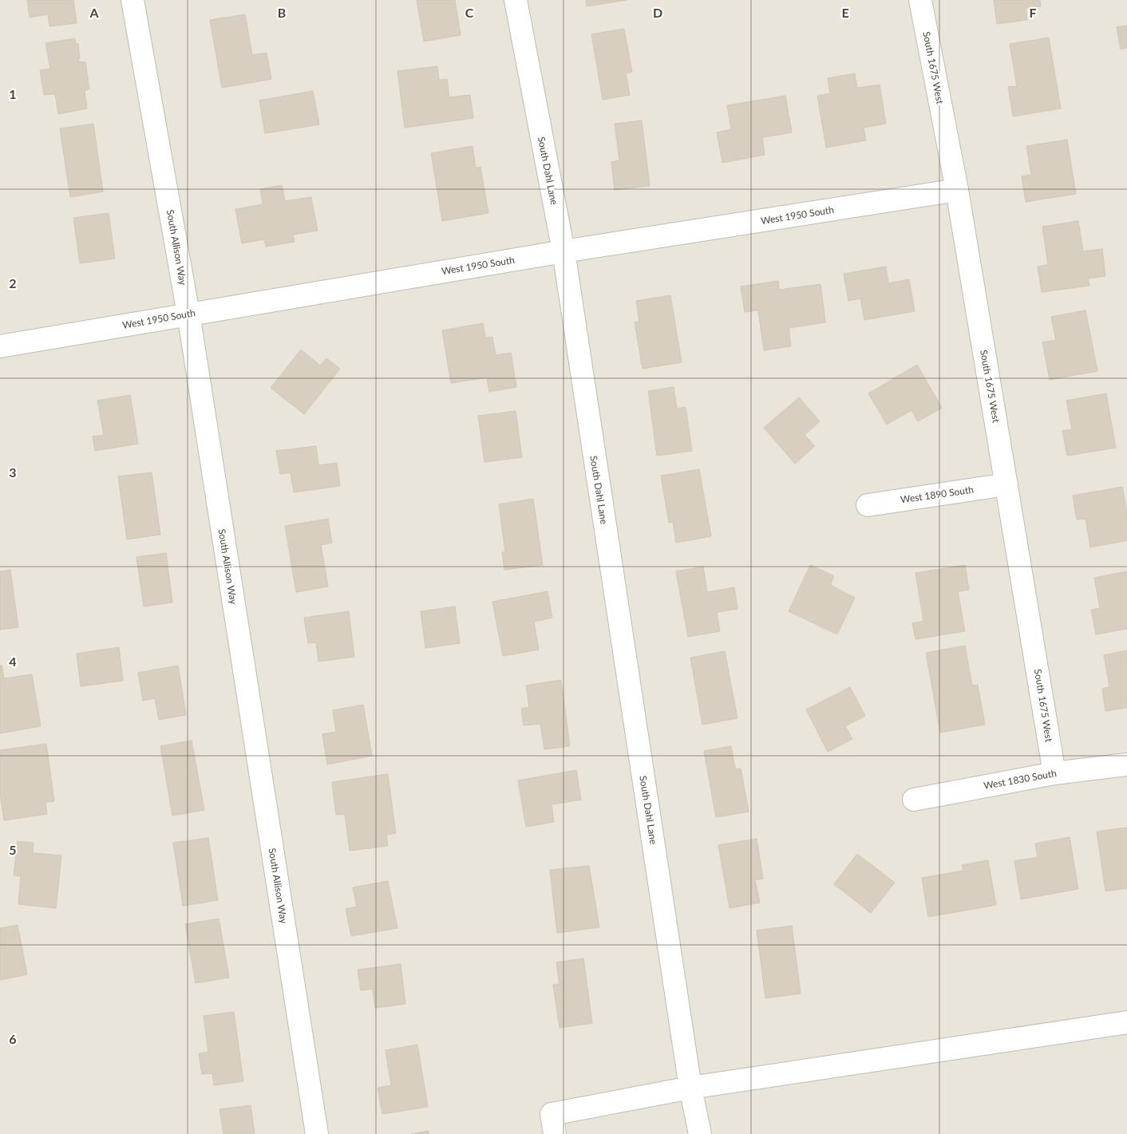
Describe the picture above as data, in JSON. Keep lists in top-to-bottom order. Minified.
{"streets":{"street":["South 1675 West","South Dahl Lane","West 1950 South","South Allison Way","West 1890 South","West 1830 South"]},"crossings":[["South 1675 West","West 1950 South"],["South 1675 West","West 1890 South"],["South 1675 West","West 1830 South"],["South Dahl Lane","West 1950 South"],["West 1950 South","South Allison Way"]],"grid":{"columns":["A","B","C","D","E","F"],"rows":["1","2","3","4","5","6"]}}
